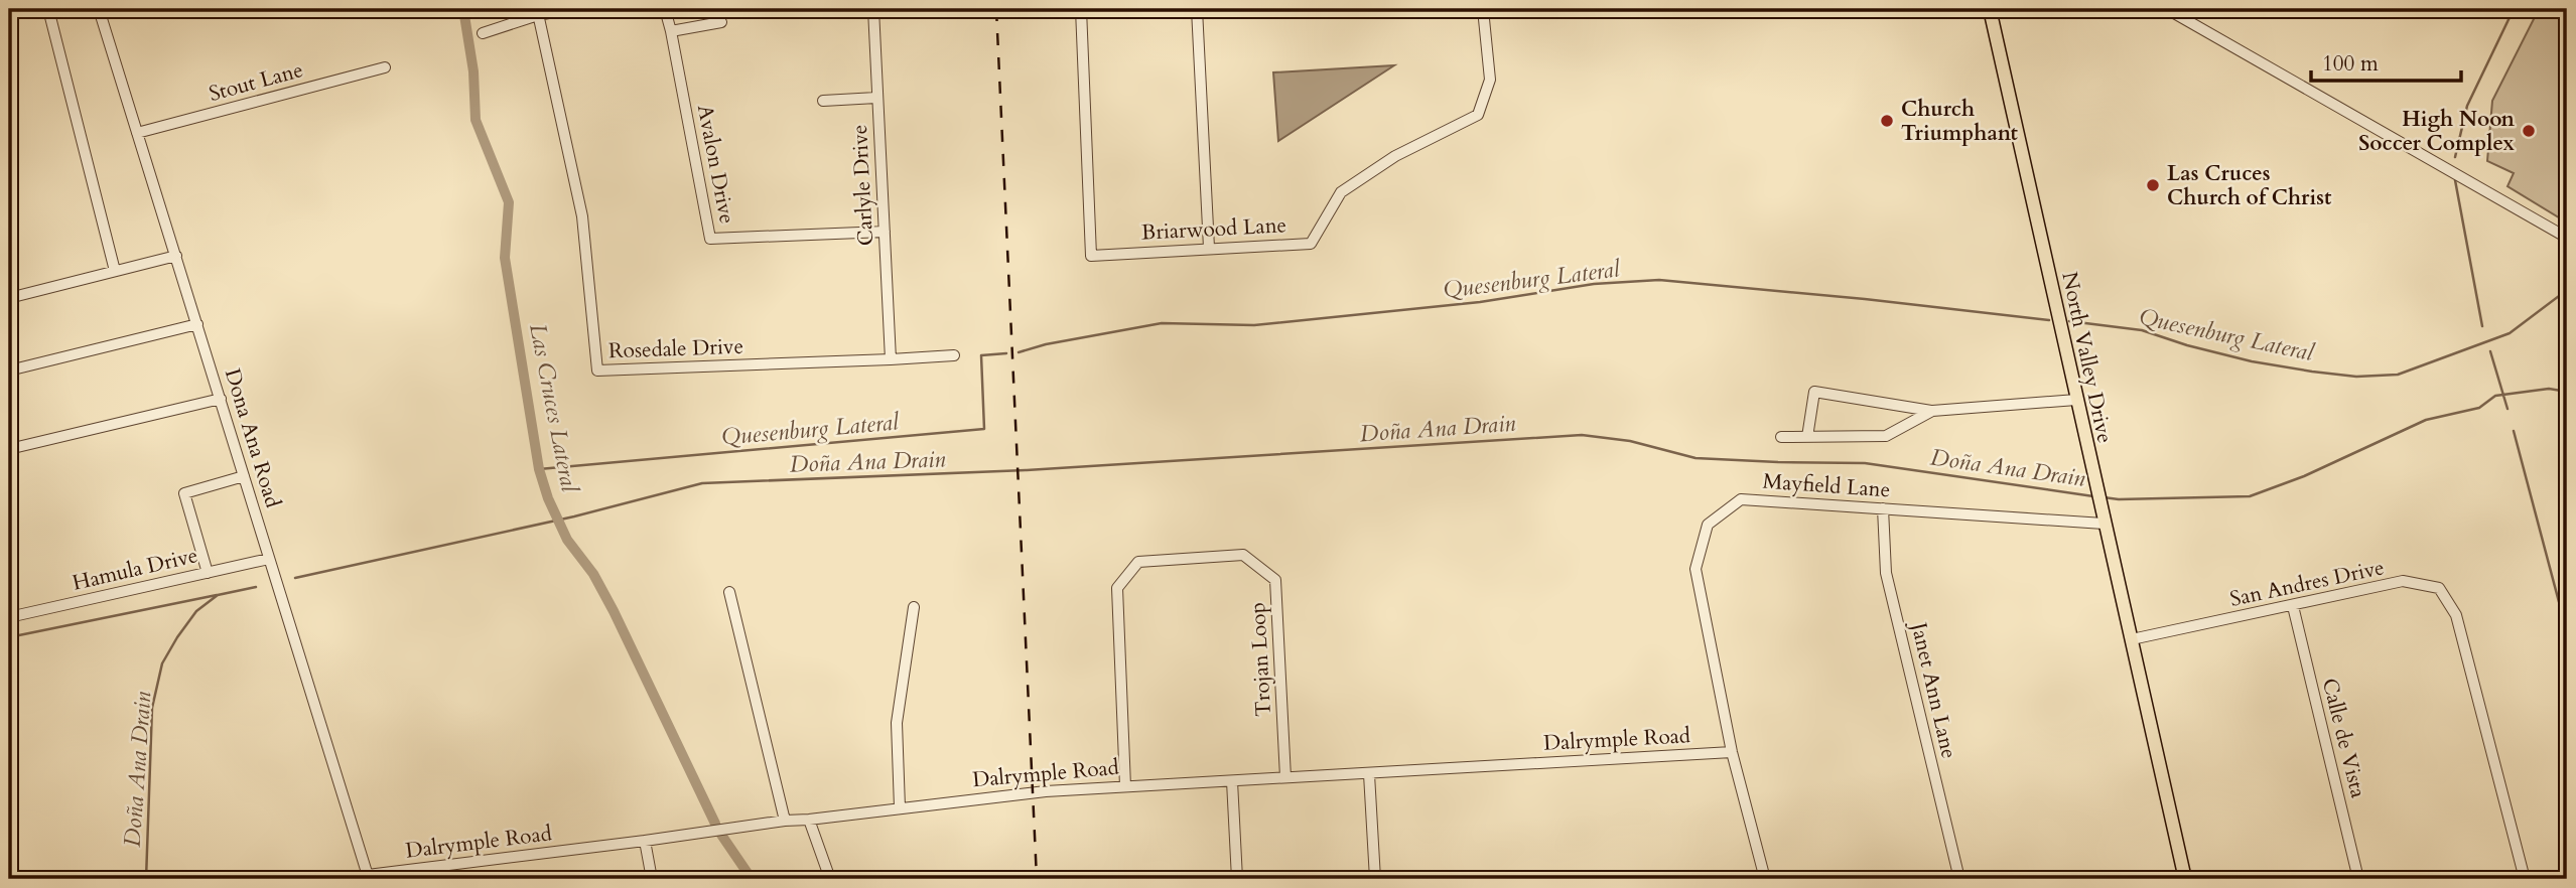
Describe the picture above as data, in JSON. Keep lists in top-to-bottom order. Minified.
{"streets":{"main road":["North Valley Drive"],"street":["Stout Lane","Avalon Drive","Carlyle Drive","Briarwood Lane","Rosedale Drive","Dona Ana Road","Mayfield Lane","Hamula Drive","San Andres Drive","Trojan Loop","Janet Ann Lane","Calle de Vista","Dalrymple Road"]},"crossings":[["Stout Lane","Dona Ana Road"],["Avalon Drive","Carlyle Drive"],["Carlyle Drive","Rosedale Drive"],["North Valley Drive","Mayfield Lane"],["North Valley Drive","San Andres Drive"],["Dona Ana Road","Hamula Drive"],["Dona Ana Road","Dalrymple Road"],["Mayfield Lane","Janet Ann Lane"],["Mayfield Lane","Dalrymple Road"],["San Andres Drive","Calle de Vista"],["Trojan Loop","Dalrymple Road"]],"water":["Quesenburg Lateral","Las Cruces Lateral","Doña Ana Drain"],"places":["Church Triumphant","High Noon Soccer Complex","Las Cruces Church of Christ"],"scale_bar":"100 m"}
